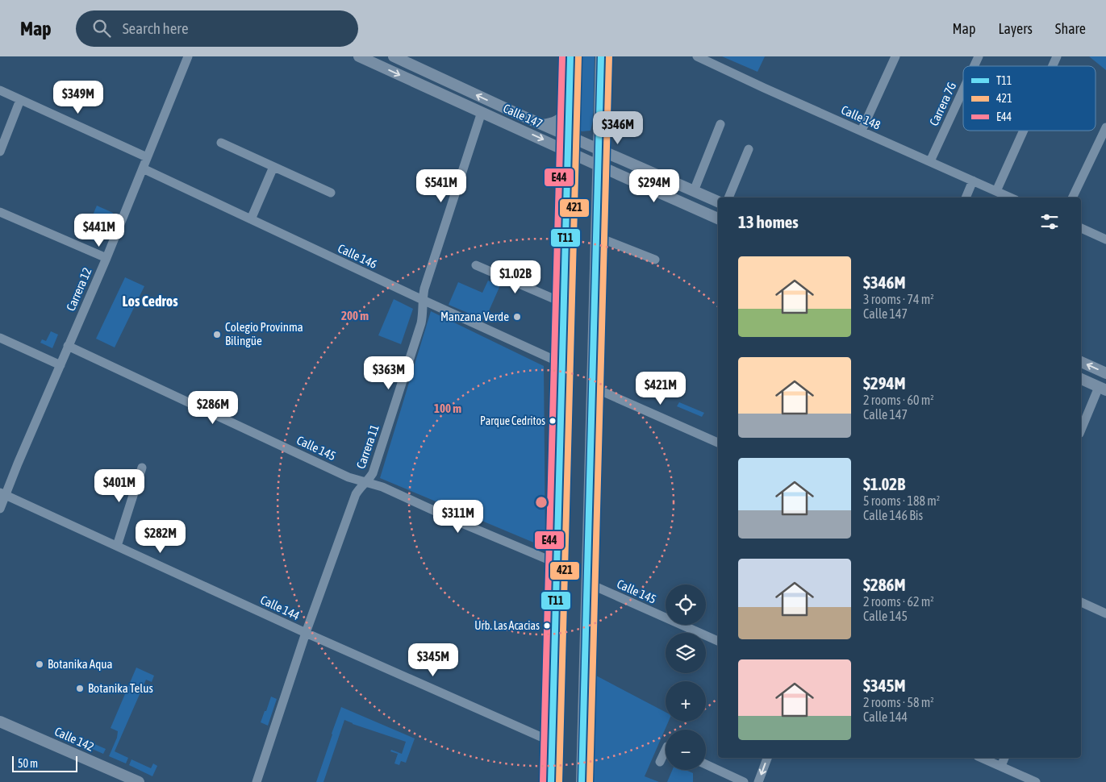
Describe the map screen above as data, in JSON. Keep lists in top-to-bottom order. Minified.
{"streets":{"main road":["Calle 147","Calle 142"],"street":["Carrera 7G","Calle 148","Calle 146","Carrera 12","Carrera 11","Calle 145","Calle 144"]},"crossings":[["Carrera 7G","Calle 148"],["Calle 147","Carrera 11"],["Calle 146","Carrera 12"],["Calle 146","Carrera 11"],["Carrera 12","Calle 145"],["Carrera 12","Calle 144"],["Carrera 11","Calle 145"],["Carrera 11","Calle 144"]],"districts":["Los Cedros"],"places":["Manzana Verde","Colegio Provinma Bilingüe","Parque Cedritos","Urb. Las Acacias","Botanika Aqua","Botanika Telus"],"lines":["transit line T11","transit line 421","transit line E44"],"legend":["T11","421","E44"],"scale_bar":"50 m","page":{"header":"Map","search":"Search here","nav":["Map","Layers","Share"],"price":["$349M","$346M","$541M","$294M","$441M","$1.02B","$363M","$421M","$286M","$401M","$311M","$282M","$345M"],"heading":"13 homes","list":[{"name":"$346M","note":"3 rooms · 74 m² · Calle 147"},{"name":"$294M","note":"2 rooms · 60 m² · Calle 147"},{"name":"$1.02B","note":"5 rooms · 188 m² · Calle 146 Bis"},{"name":"$286M","note":"2 rooms · 62 m² · Calle 145"},{"name":"$345M","note":"2 rooms · 58 m² · Calle 144"}],"map_buttons":["+","−"],"scale":"50 m"},"rings":["200 m","100 m"]}
